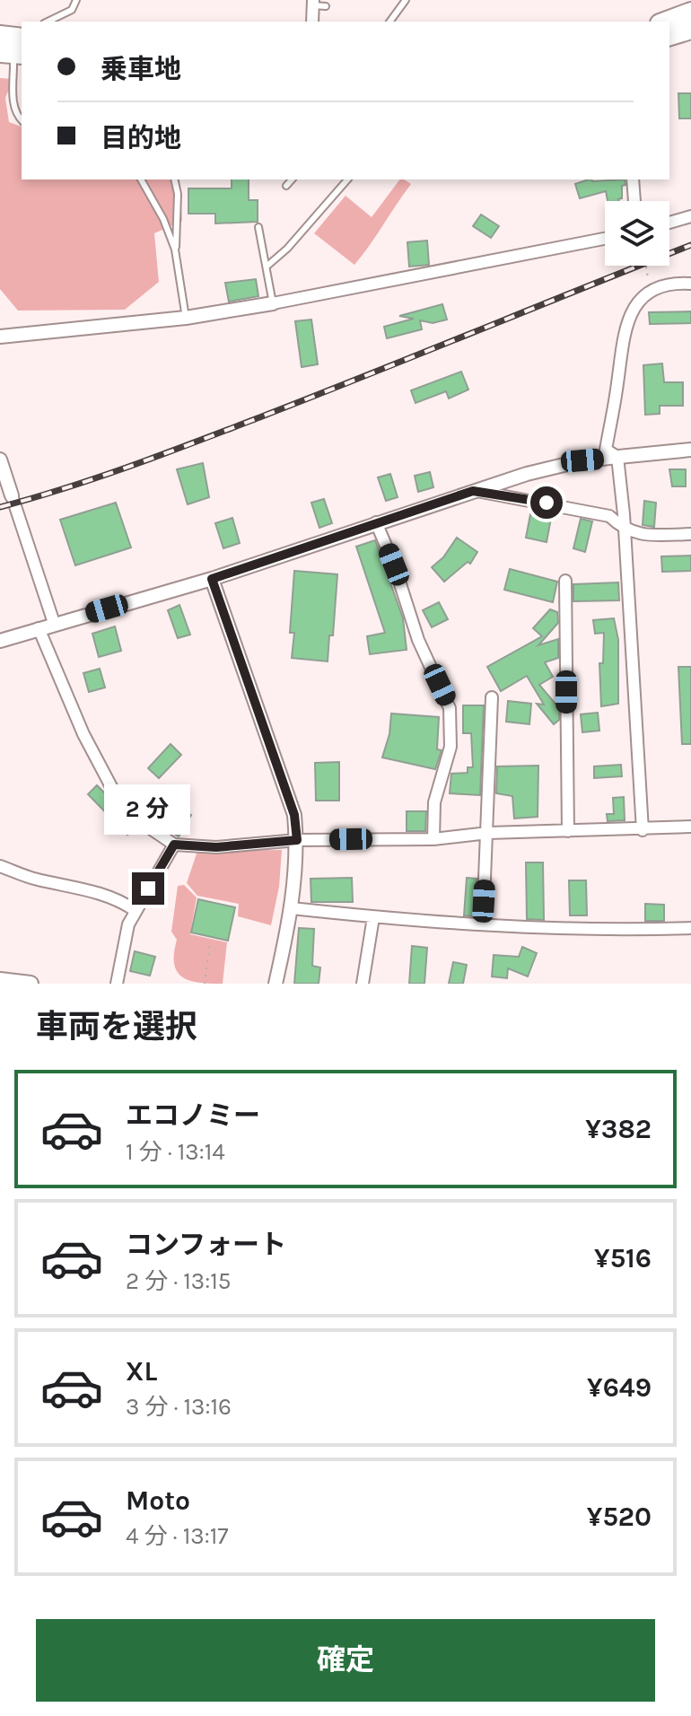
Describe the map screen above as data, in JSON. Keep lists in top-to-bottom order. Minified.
{"page":{"banner":["乗車地","目的地"],"bubble":"2 分","heading":"車両を選択","list":[{"name":"エコノミー","note":"1 分 · 13:14","value":"¥382"},{"name":"コンフォート","note":"2 分 · 13:15","value":"¥516"},{"name":"XL","note":"3 分 · 13:16","value":"¥649"},{"name":"Moto","note":"4 分 · 13:17","value":"¥520"}],"buttons":"確定"}}
